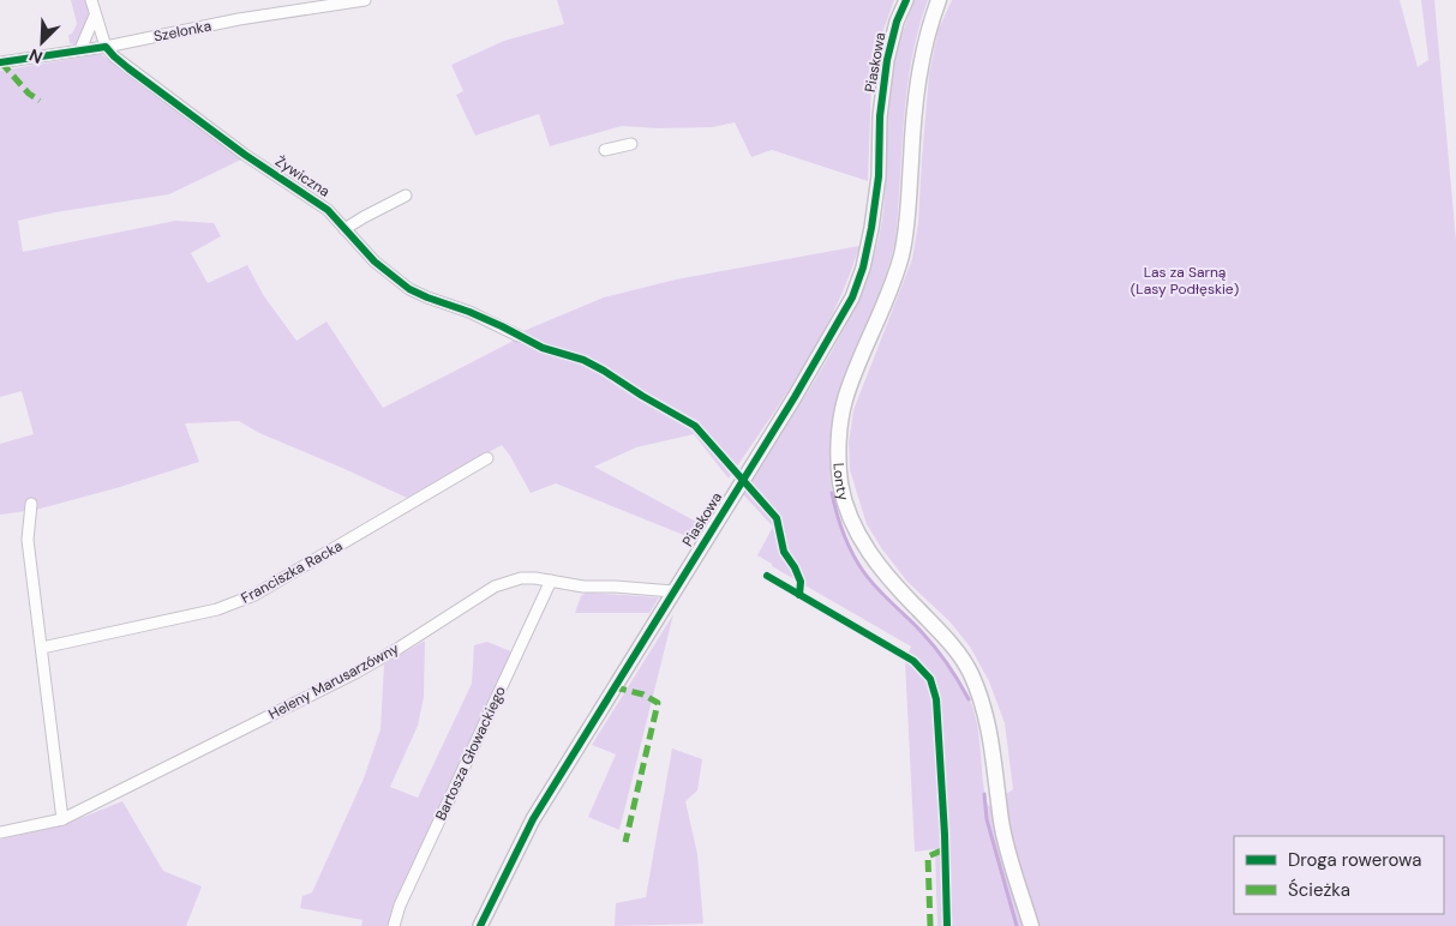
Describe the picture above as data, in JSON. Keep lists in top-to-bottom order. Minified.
{"streets":{"main road":["Lonty"],"street":["Szelonka","Piaskowa","Żywiczna","Franciszka Racka","Heleny Marusarzówny","Bartosza Głowackiego"]},"crossings":[["Szelonka","Żywiczna"],["Piaskowa","Heleny Marusarzówny"],["Heleny Marusarzówny","Bartosza Głowackiego"]],"parks":["Las za Sarną (Lasy Podłęskie)"],"legend":["Droga rowerowa","Ścieżka"],"north":"bottom left"}
